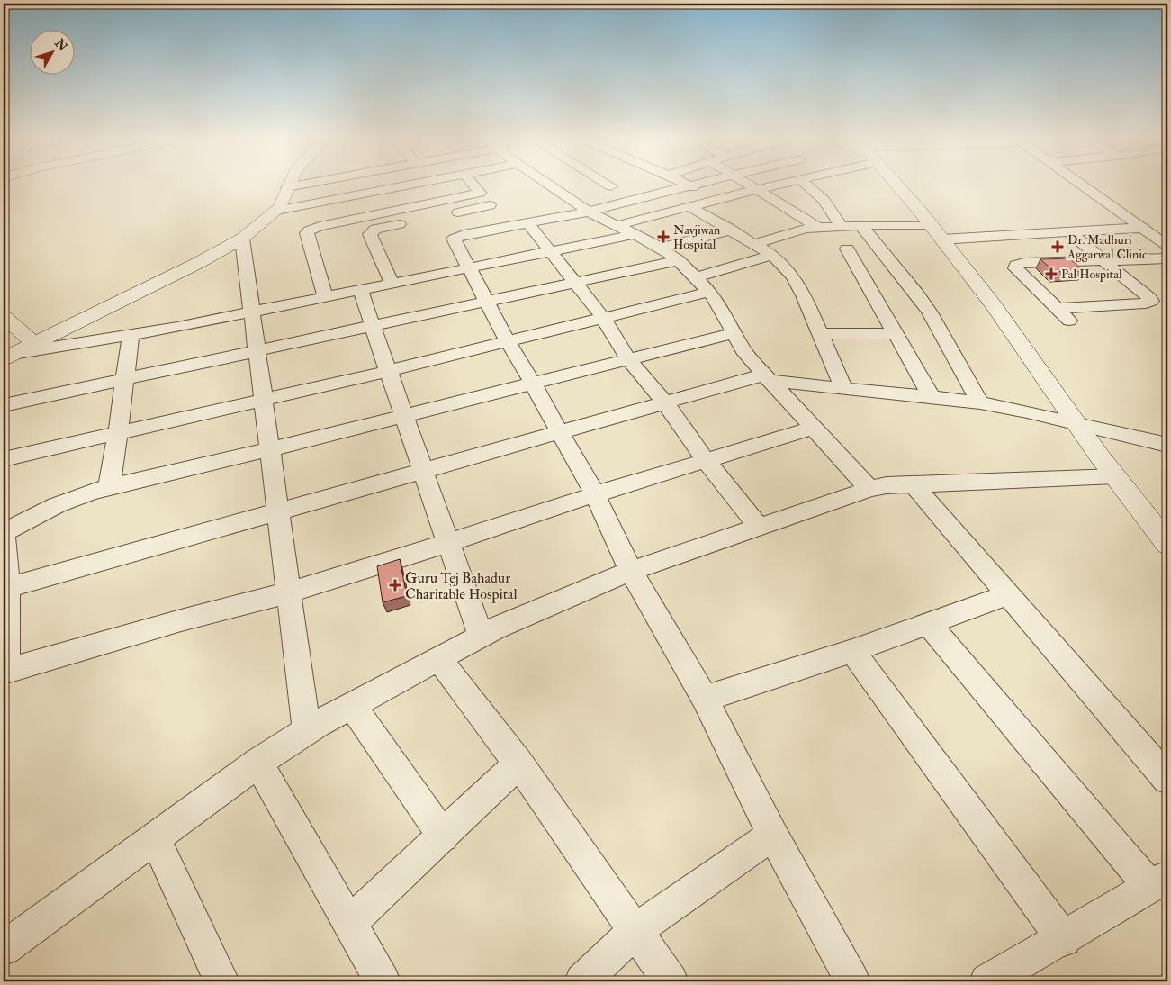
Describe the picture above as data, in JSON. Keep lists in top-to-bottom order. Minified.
{"places":{"health":["Navjiwan Hospital","Dr. Madhuri Aggarwal Clinic","Pal Hospital","Guru Tej Bahadur Charitable Hospital"]},"north":"top right"}
